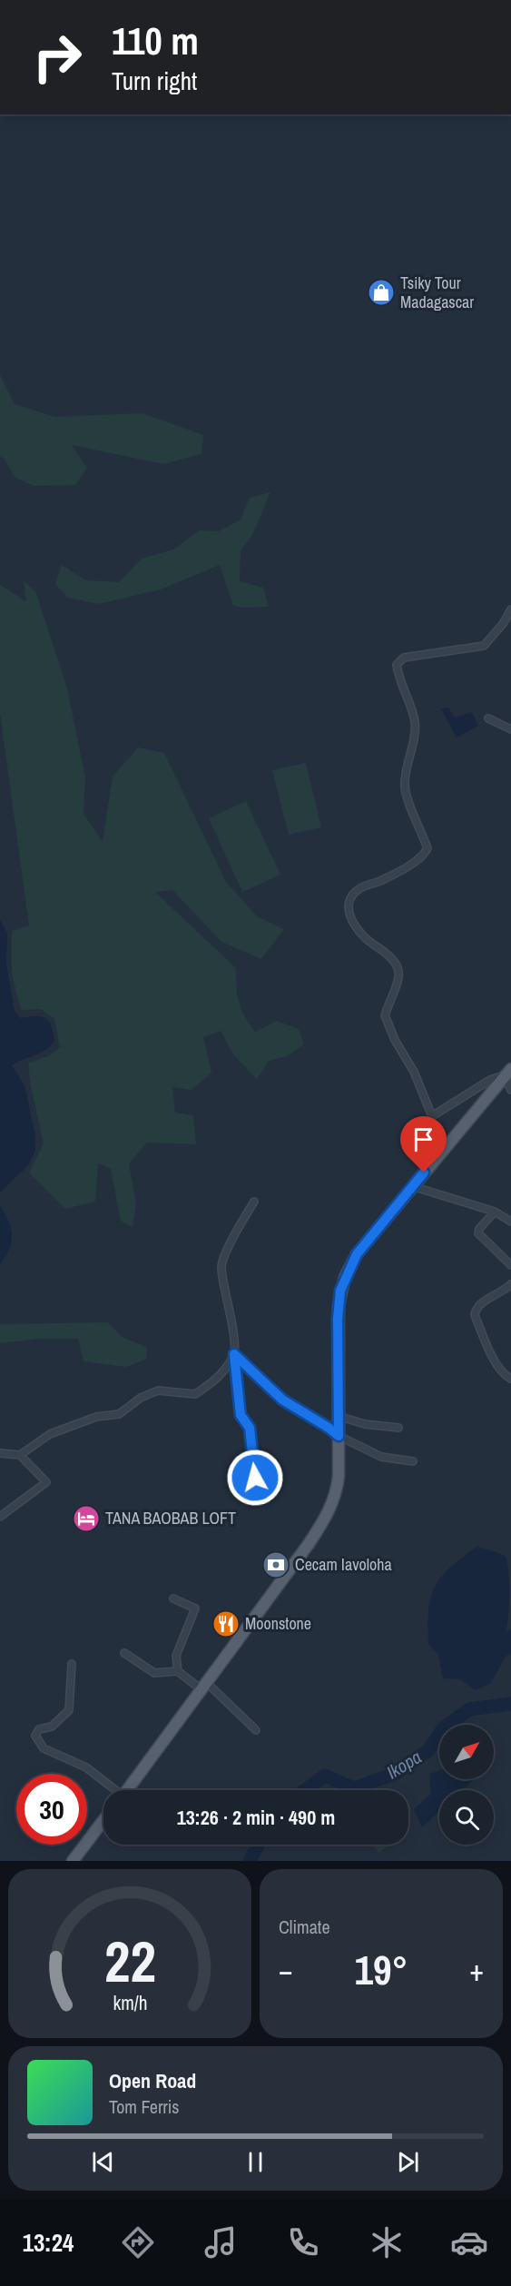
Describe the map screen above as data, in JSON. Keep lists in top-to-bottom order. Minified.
{"water":["Ikopa"],"places":{"shop":["Tsiky Tour Madagascar"],"hotel":["TANA BAOBAB LOFT"],"bank":["Cecam Iavoloha"],"restaurant":["Moonstone"]},"north":"top right","page":{"turn":["110 m","Turn right"],"limit":"30","trip":"13:26 · 2 min · 490 m","tile":"Climate","heat":["−","19°","+"],"song":["Open Road","Tom Ferris"],"tabs":"13:24","gauge":["22","km/h"]}}
